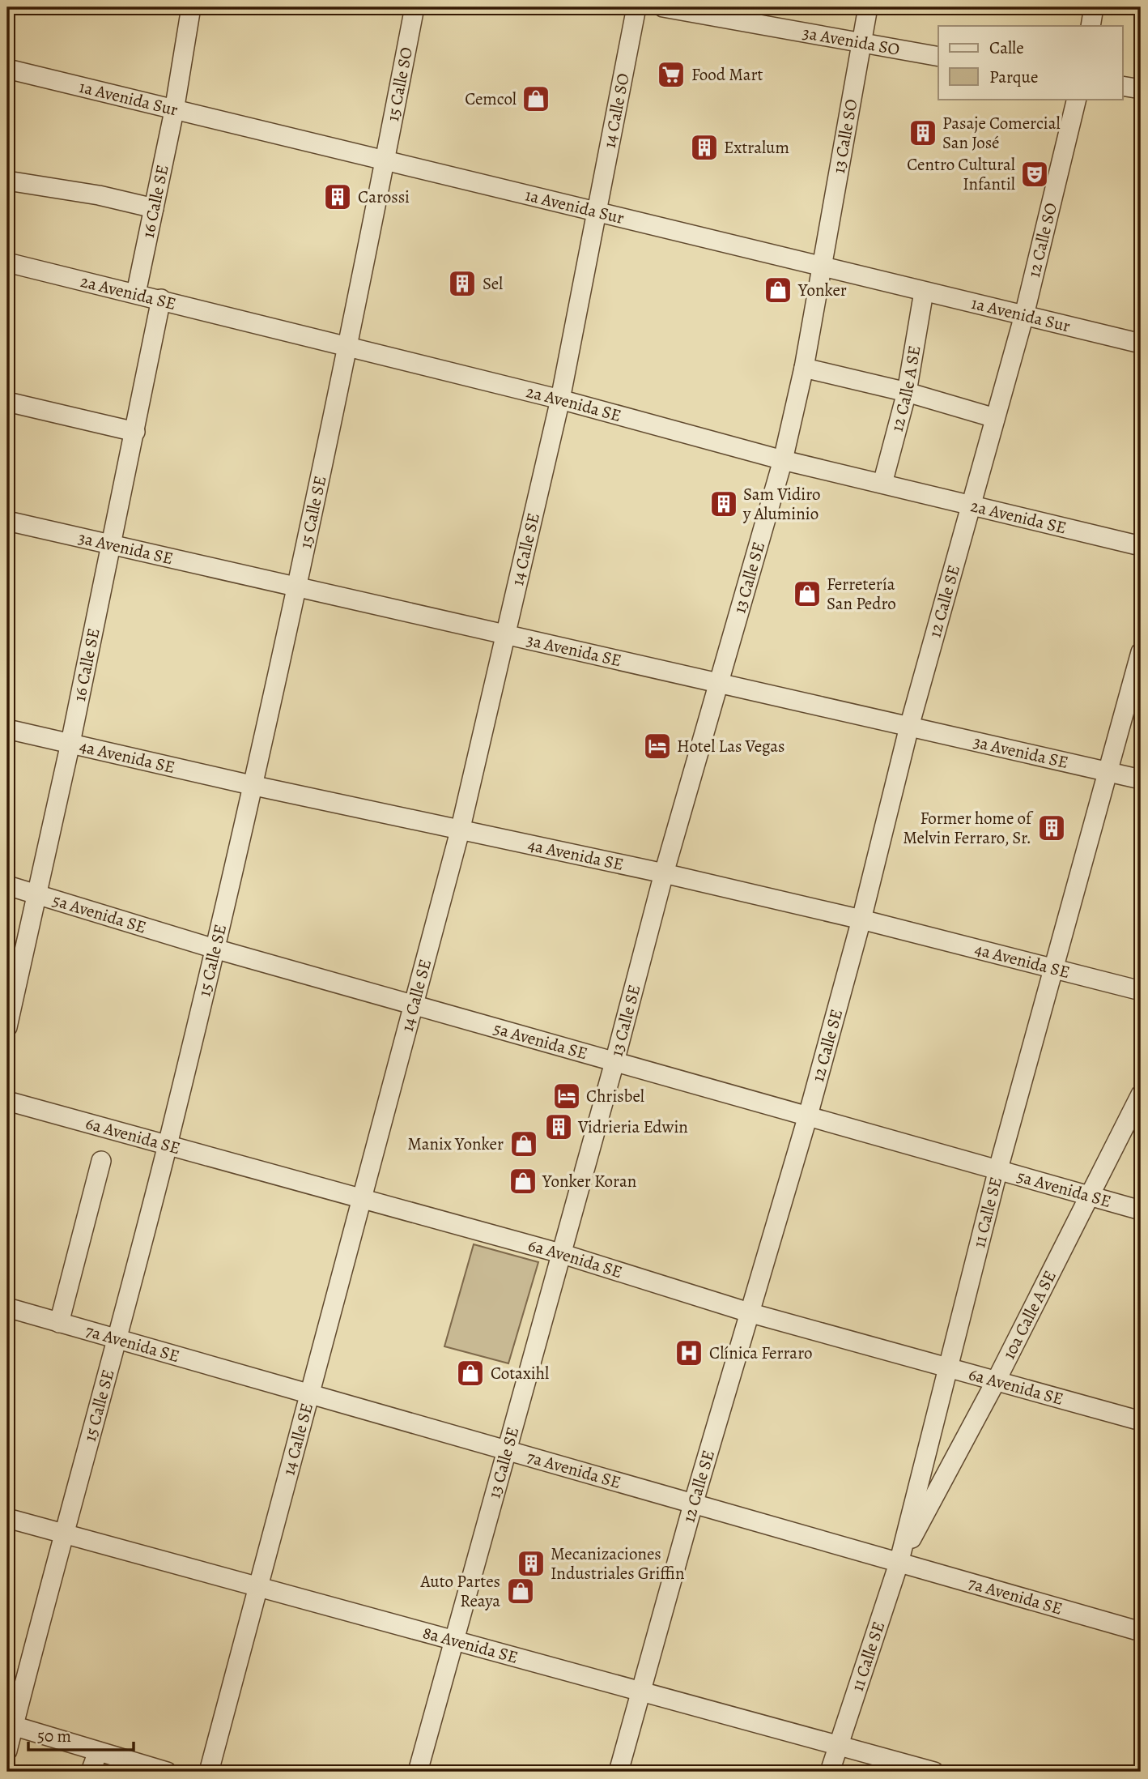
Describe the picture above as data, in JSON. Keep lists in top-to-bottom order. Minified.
{"streets":{"street":["3a Avenida SO","15 Calle SO","1a Avenida Sur","14 Calle SO","13 Calle SO","16 Calle SE","12 Calle SO","2a Avenida SE","12 Calle A SE","15 Calle SE","3a Avenida SE","14 Calle SE","13 Calle SE","12 Calle SE","4a Avenida SE","5a Avenida SE","6a Avenida SE","11 Calle SE","10a Calle A SE","7a Avenida SE","8a Avenida SE"]},"crossings":[["3a Avenida SO","13 Calle SO"],["15 Calle SO","1a Avenida Sur"],["15 Calle SO","15 Calle SE"],["1a Avenida Sur","14 Calle SO"],["1a Avenida Sur","13 Calle SO"],["1a Avenida Sur","16 Calle SE"],["1a Avenida Sur","12 Calle SO"],["1a Avenida Sur","12 Calle A SE"],["1a Avenida Sur","15 Calle SE"],["1a Avenida Sur","14 Calle SE"],["1a Avenida Sur","13 Calle SE"],["1a Avenida Sur","12 Calle SE"],["14 Calle SO","14 Calle SE"],["13 Calle SO","13 Calle SE"],["16 Calle SE","2a Avenida SE"],["16 Calle SE","3a Avenida SE"],["16 Calle SE","4a Avenida SE"],["16 Calle SE","5a Avenida SE"],["12 Calle SO","12 Calle SE"],["2a Avenida SE","12 Calle A SE"],["2a Avenida SE","15 Calle SE"],["2a Avenida SE","14 Calle SE"],["2a Avenida SE","13 Calle SE"],["2a Avenida SE","12 Calle SE"],["15 Calle SE","3a Avenida SE"],["15 Calle SE","4a Avenida SE"],["15 Calle SE","5a Avenida SE"],["15 Calle SE","6a Avenida SE"],["15 Calle SE","7a Avenida SE"],["15 Calle SE","8a Avenida SE"],["3a Avenida SE","14 Calle SE"],["3a Avenida SE","13 Calle SE"],["3a Avenida SE","12 Calle SE"],["3a Avenida SE","11 Calle SE"],["14 Calle SE","4a Avenida SE"],["14 Calle SE","5a Avenida SE"],["14 Calle SE","6a Avenida SE"],["14 Calle SE","7a Avenida SE"],["14 Calle SE","8a Avenida SE"],["13 Calle SE","4a Avenida SE"],["13 Calle SE","5a Avenida SE"],["13 Calle SE","6a Avenida SE"],["13 Calle SE","7a Avenida SE"],["13 Calle SE","8a Avenida SE"],["12 Calle SE","4a Avenida SE"],["12 Calle SE","5a Avenida SE"],["12 Calle SE","6a Avenida SE"],["12 Calle SE","7a Avenida SE"],["12 Calle SE","8a Avenida SE"],["4a Avenida SE","11 Calle SE"],["5a Avenida SE","11 Calle SE"],["5a Avenida SE","10a Calle A SE"],["6a Avenida SE","11 Calle SE"],["6a Avenida SE","10a Calle A SE"],["11 Calle SE","10a Calle A SE"],["11 Calle SE","7a Avenida SE"],["11 Calle SE","8a Avenida SE"],["10a Calle A SE","7a Avenida SE"]],"places":{"supermarket":["Food Mart"],"shop":["Cemcol","Yonker","Ferretería San Pedro","Manix Yonker","Yonker Koran","Cotaxihl","Auto Partes Reaya"],"building":["Pasaje Comercial San José","Extralum","Carossi","Sel","Sam Vidiro y Aluminio","Former home of Melvin Ferraro, Sr.","Vidrieria Edwin","Mecanizaciones Industriales Griffin"],"theatre":["Centro Cultural Infantil"],"hotel":["Hotel Las Vegas","Chrisbel"],"hospital":["Clínica Ferraro"]},"legend":["Calle","Parque"],"scale_bar":"50 m"}
